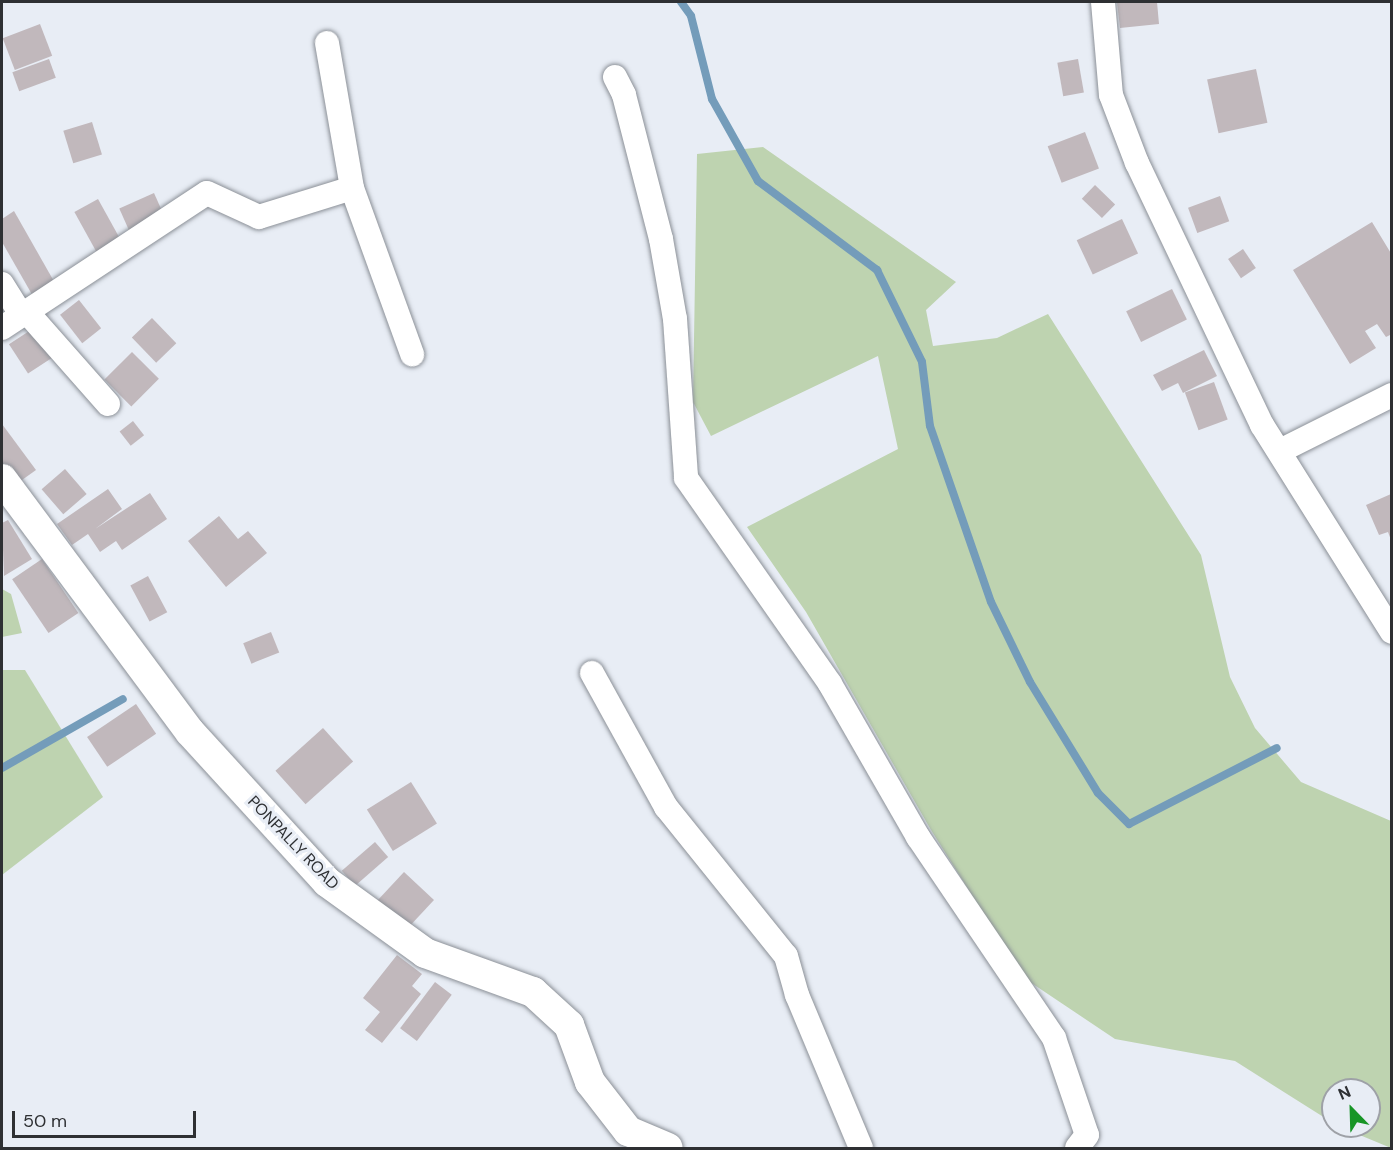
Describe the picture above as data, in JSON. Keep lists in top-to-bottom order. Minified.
{"streets":{"main road":["PONPALLY ROAD"]},"scale_bar":"50 m","north":"top left"}
